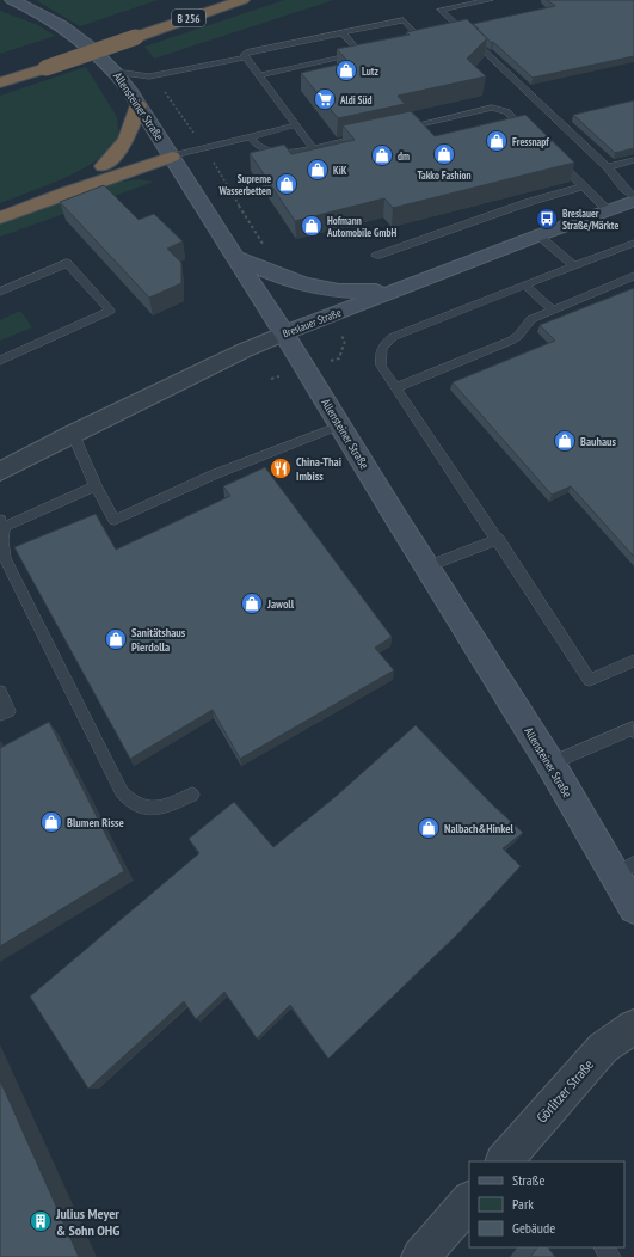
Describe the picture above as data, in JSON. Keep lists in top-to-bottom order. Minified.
{"streets":{"highway":["B 256"],"street":["Allensteiner Straße","Breslauer Straße","Görlitzer Straße"]},"crossings":[["Allensteiner Straße","Breslauer Straße"]],"places":{"shop":["Lutz","Fressnapf","Takko Fashion","dm","KiK","Supreme Wasserbetten","Hofmann Automobile GmbH","Bauhaus","Jawoll","Sanitätshaus Pierdolla","Blumen Risse","Nalbach&Hinkel"],"supermarket":["Aldi Süd"],"bus stop":["Breslauer Straße/Märkte"],"restaurant":["China-Thai Imbiss"],"building":["Julius Meyer & Sohn OHG"]},"legend":["Straße","Park","Gebäude"]}
